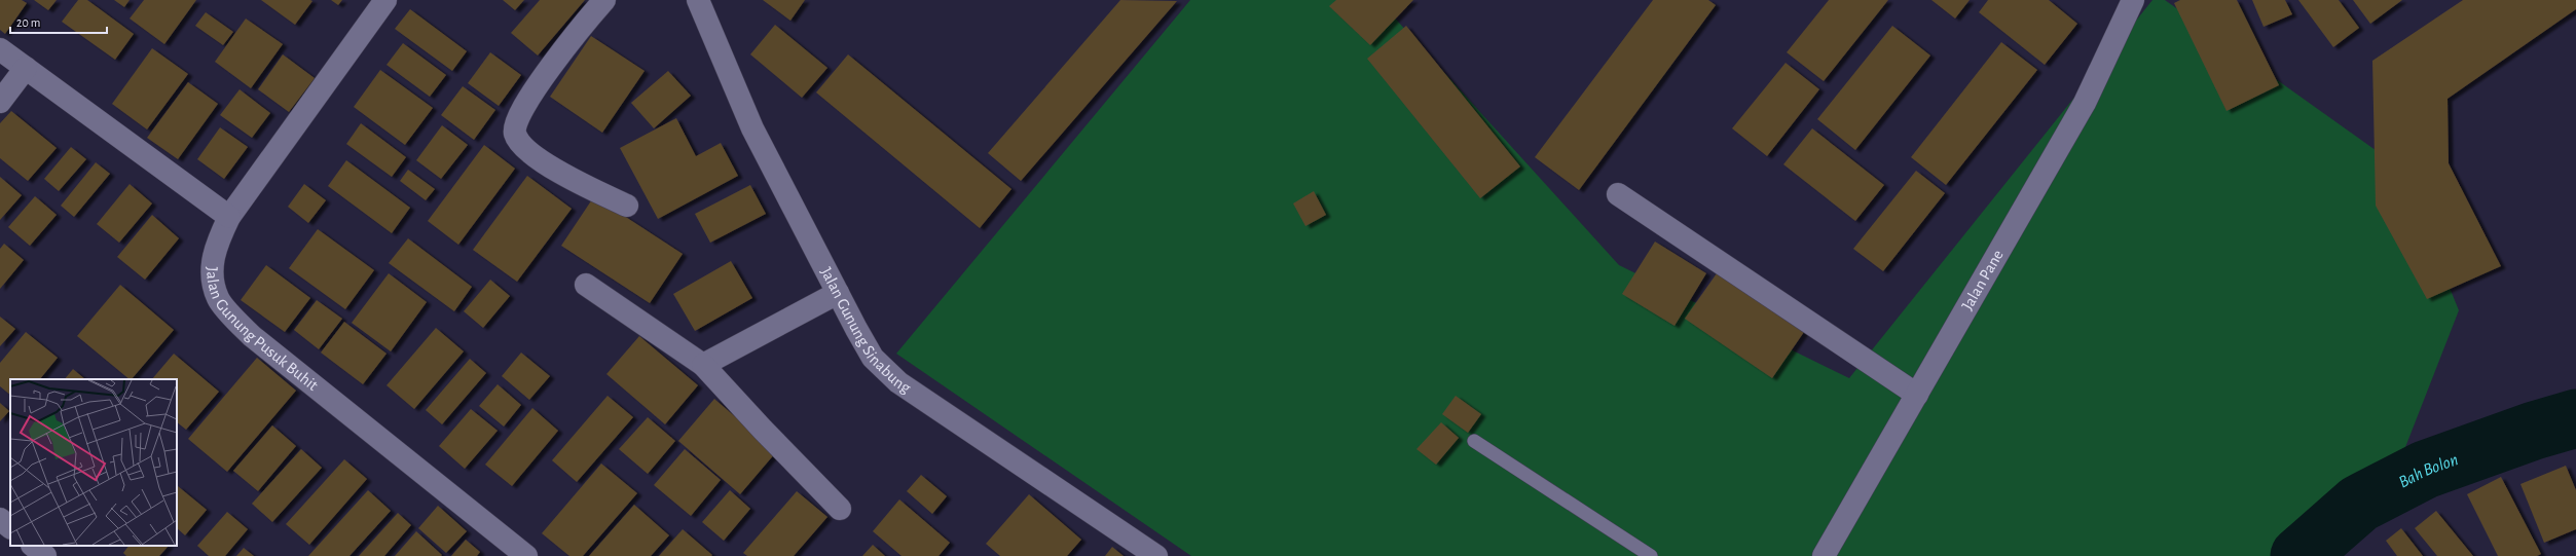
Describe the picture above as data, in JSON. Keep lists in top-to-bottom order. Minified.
{"streets":{"street":["Jalan Pane","Jalan Gunung Pusuk Buhit","Jalan Gunung Sinabung"]},"water":["Bah Bolon"],"scale_bar":"20 m"}
